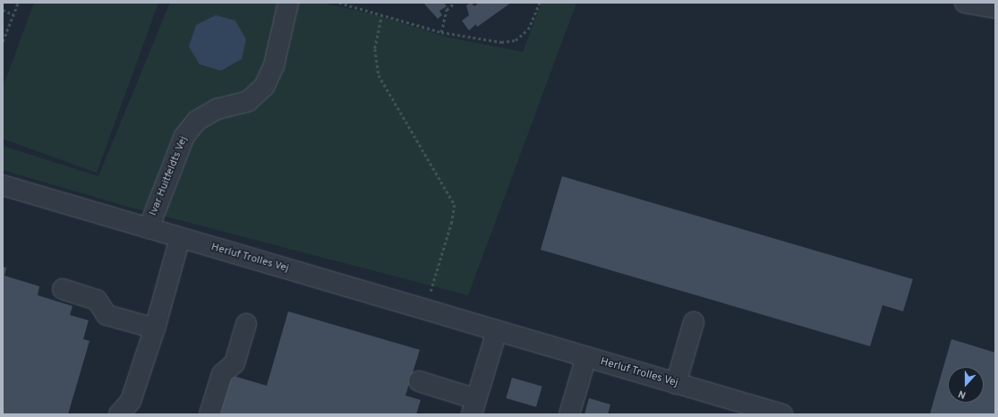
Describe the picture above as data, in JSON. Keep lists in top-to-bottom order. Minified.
{"streets":{"street":["Ivar Huitfeldts Vej","Herluf Trolles Vej"]},"crossings":[["Ivar Huitfeldts Vej","Herluf Trolles Vej"]],"north":"bottom"}
